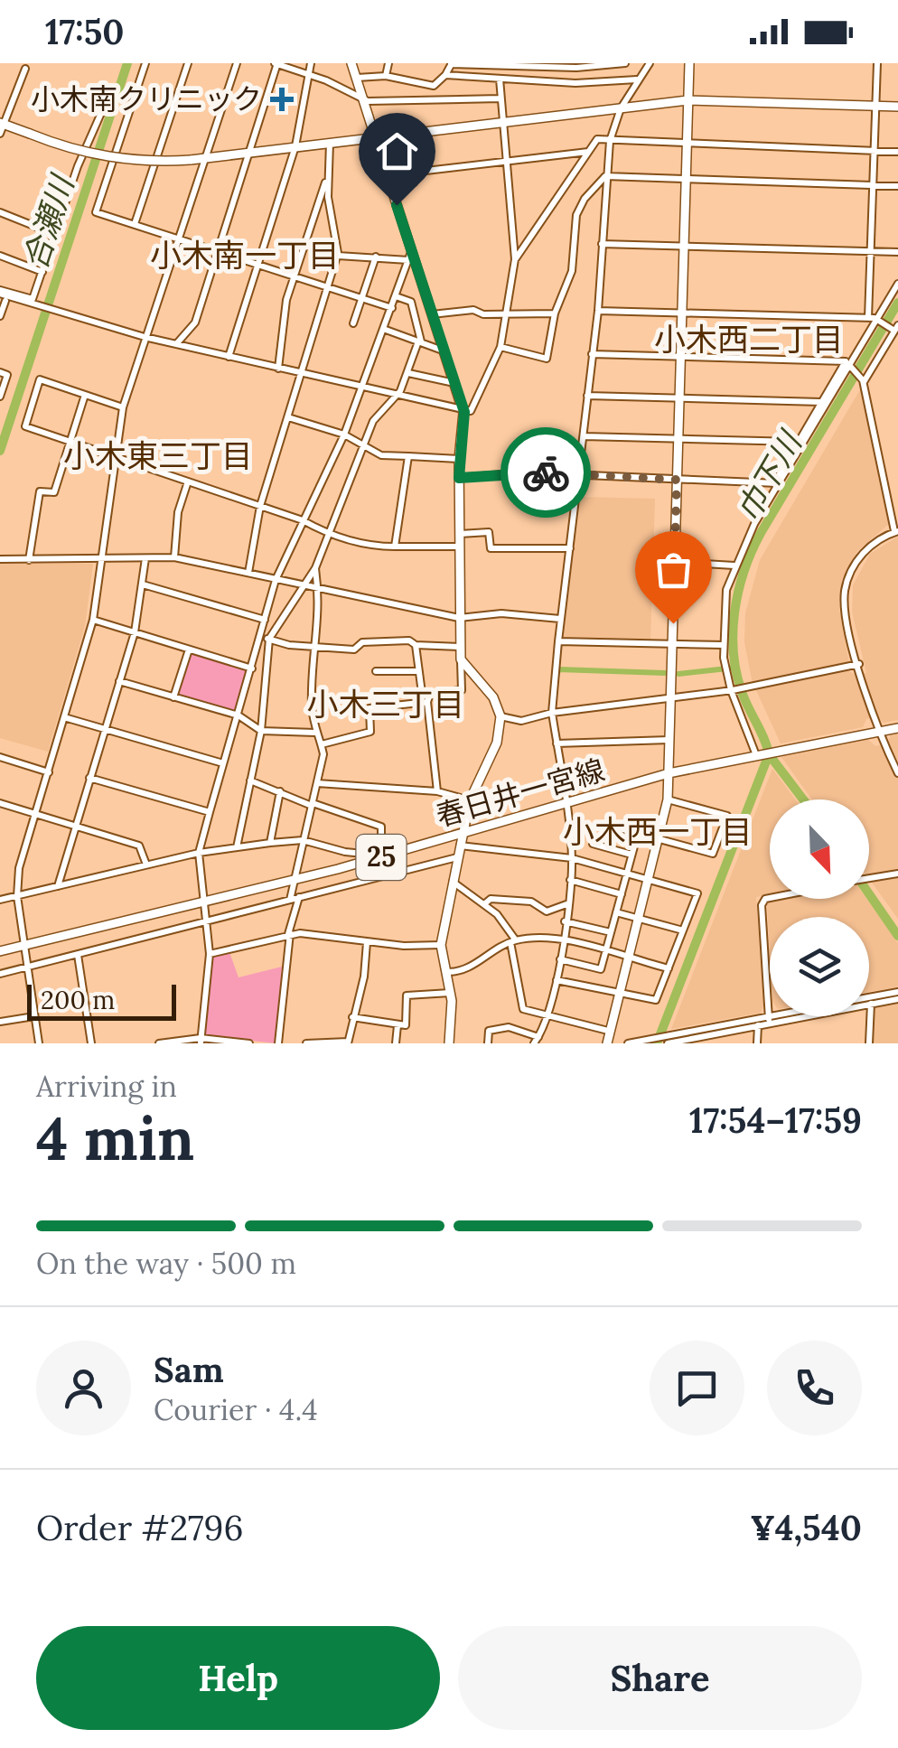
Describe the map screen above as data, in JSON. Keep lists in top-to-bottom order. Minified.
{"streets":{"main road":["春日井一宮線","25"]},"districts":["小木南一丁目","小木西二丁目","小木東三丁目","小木三丁目","小木西一丁目"],"water":["合瀬川","巾下川"],"places":{"health":["小木南クリニック"]},"scale_bar":"200 m","north":"bottom right","page":{"status":"17:50","scale":"200 m","heading":["4 min","Arriving in","17:54–17:59"],"panel":["Sam","Courier · 4.4","Order #2796","¥4,540"],"bar":"On the way · 500 m","buttons":["Help","Share"]}}
